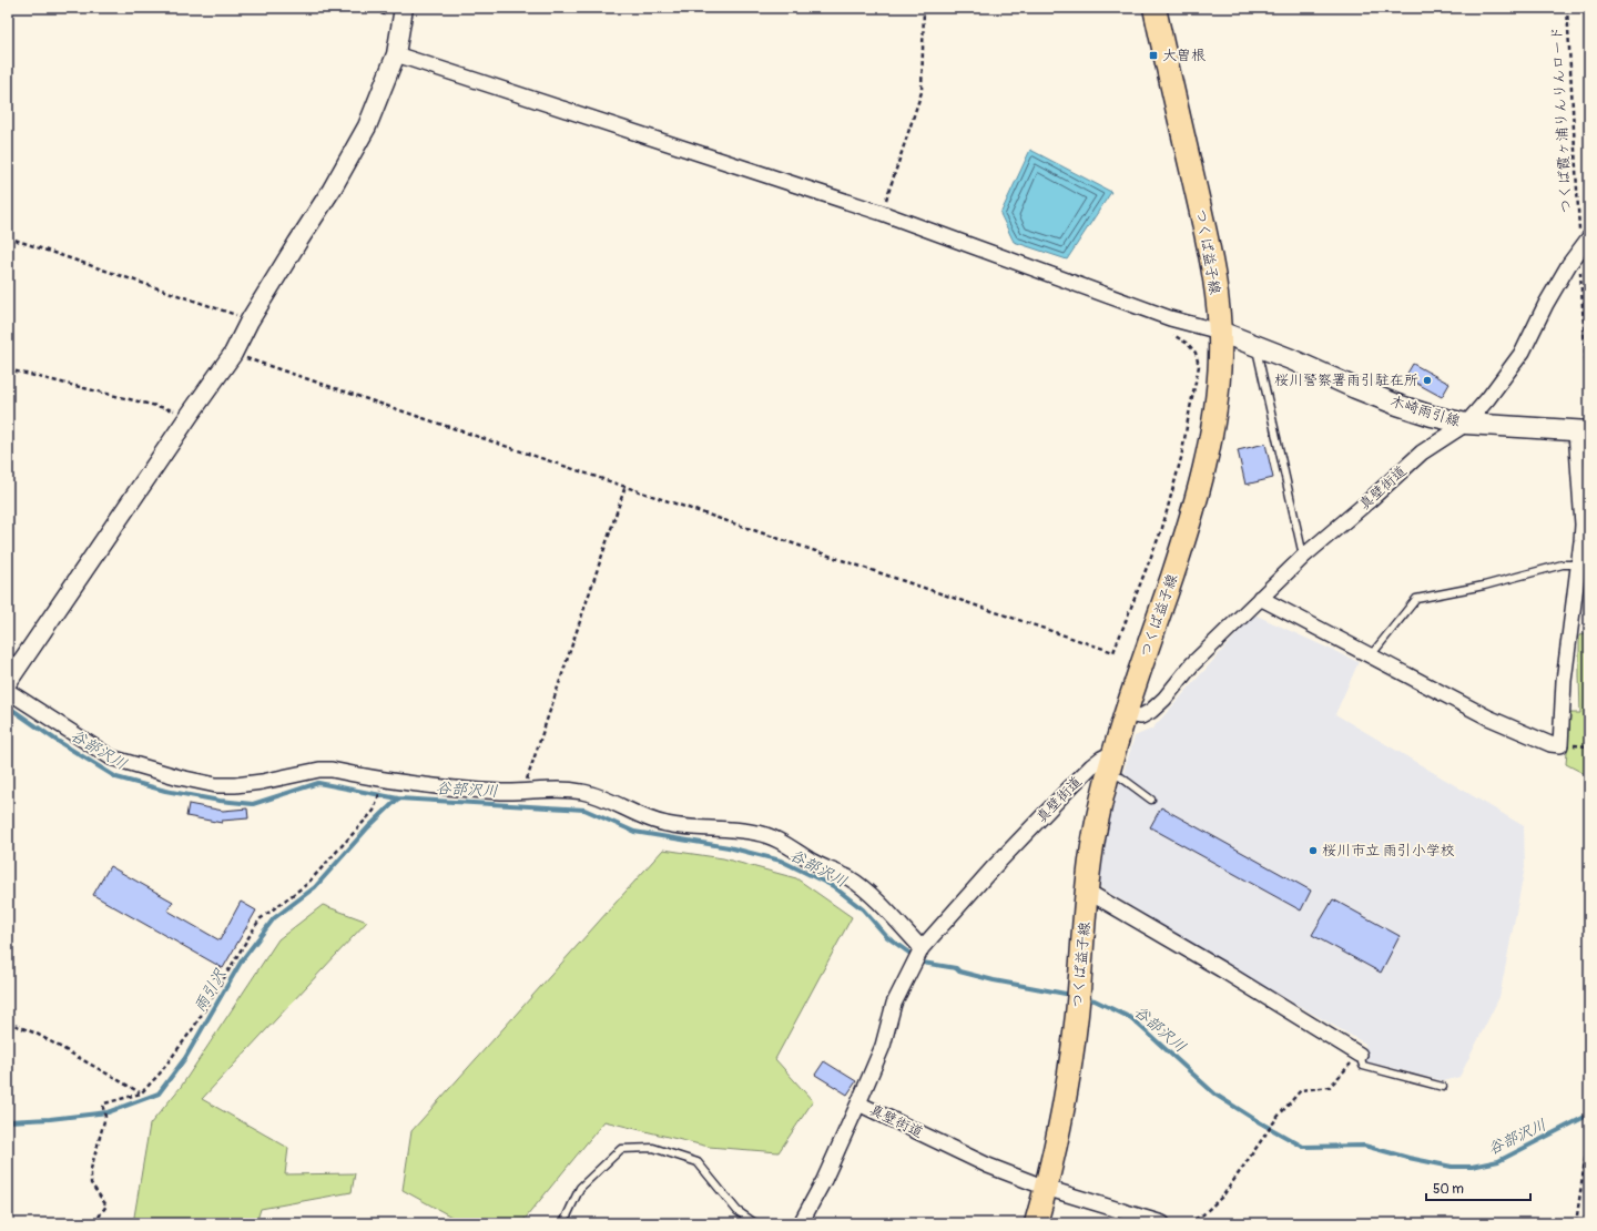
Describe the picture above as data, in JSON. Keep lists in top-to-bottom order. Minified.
{"streets":{"main road":["つくば益子線","木崎雨引線"],"street":["真壁街道"],"path":["つくば霞ヶ浦りんりんロード"]},"crossings":[["つくば霞ヶ浦りんりんロード","真壁街道"],["つくば益子線","木崎雨引線"],["つくば益子線","真壁街道"],["木崎雨引線","真壁街道"]],"water":["谷部沢川","雨引沢"],"places":{"transit":["大曽根"],"other":["桜川警察署雨引駐在所","桜川市立 雨引小学校"]},"scale_bar":"50 m"}
